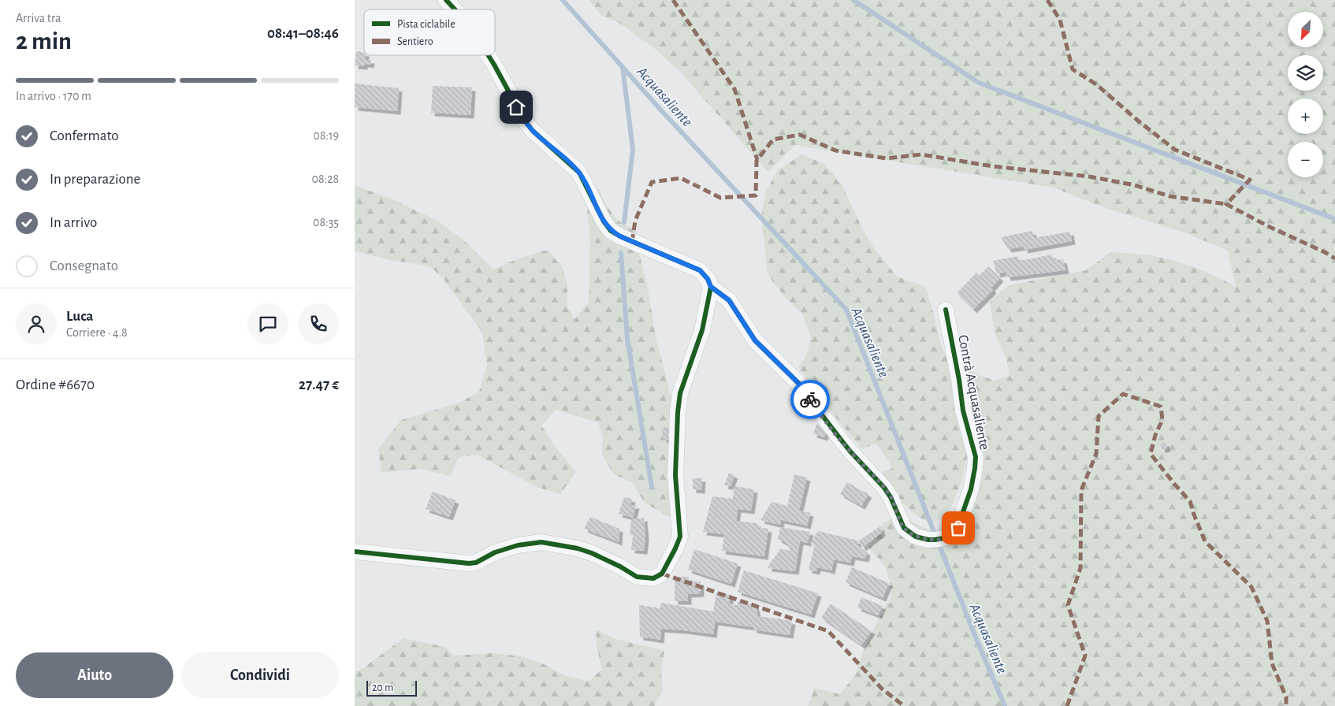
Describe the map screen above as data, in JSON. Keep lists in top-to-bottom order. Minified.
{"streets":{"street":["Contrà Acquasaliente"]},"water":["Acquasaliente"],"legend":["Pista ciclabile","Sentiero"],"scale_bar":"20 m","north":"bottom left","page":{"heading":["2 min","Arriva tra","08:41–08:46"],"panel":["Luca","Corriere · 4.8","Ordine #6670","27.47 €"],"map_buttons":["+","−"],"bar":"In arrivo · 170 m","list":[["Confermato","08:19"],["In preparazione","08:28"],["In arrivo","08:35"],"Consegnato"],"buttons":["Aiuto","Condividi"],"scale":"20 m"}}
